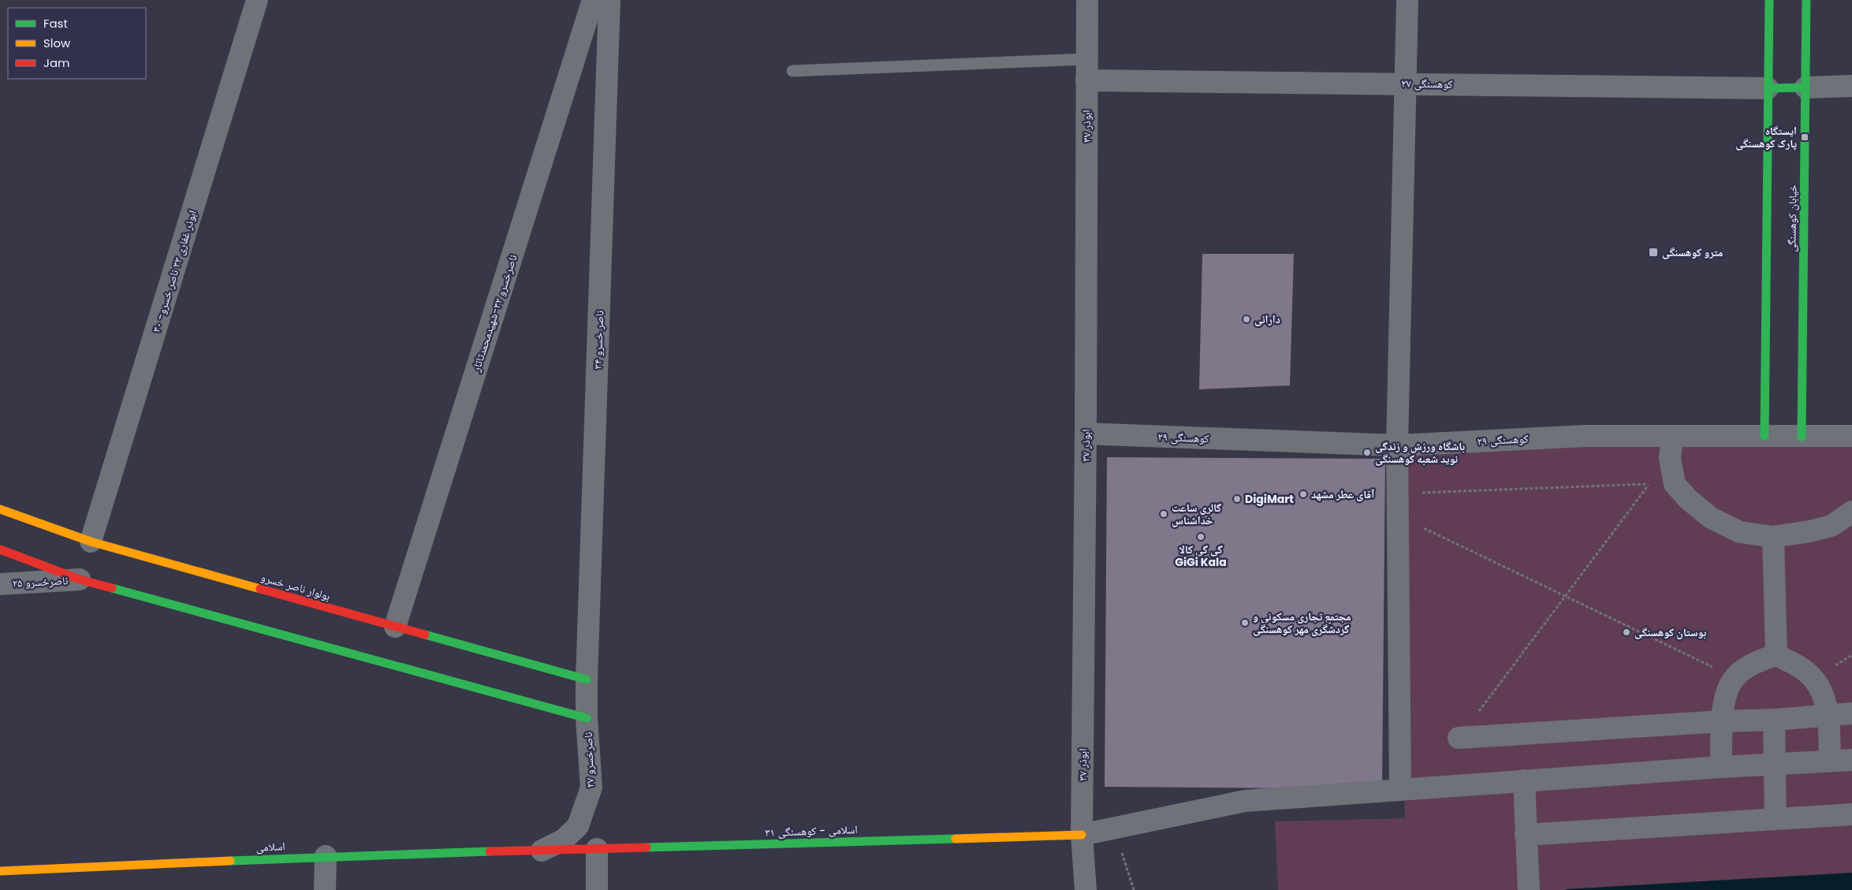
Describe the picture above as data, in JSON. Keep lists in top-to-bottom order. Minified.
{"streets":{"street":["کوهسنگی ۲۷","ابوذر ۳۷","خیابان کوهسنگی","ابوذر غفاری ۳۳ ناصر خسرو- ۳۰","ناصرخسرو ۳۲-شهیدمحمدتاتار","ناصر خسرو ۳۴","کوهسنگی ۲۹","ناصرخسرو ۲۵","بولوار ناصر خسرو","ناصرخسرو ۲۷","اسلامی - کوهسنگی ۳۱","اسلامی"]},"crossings":[["کوهسنگی ۲۷","ابوذر ۳۷"],["ابوذر ۳۷","کوهسنگی ۲۹"],["ابوذر ۳۷","اسلامی - کوهسنگی ۳۱"],["خیابان کوهسنگی","کوهسنگی ۲۹"],["ابوذر غفاری ۳۳ ناصر خسرو- ۳۰","بولوار ناصر خسرو"],["ناصرخسرو ۳۲-شهیدمحمدتاتار","بولوار ناصر خسرو"],["ناصر خسرو ۳۴","بولوار ناصر خسرو"],["ناصر خسرو ۳۴","ناصرخسرو ۲۷"],["ناصرخسرو ۲۷","اسلامی - کوهسنگی ۳۱"],["ناصرخسرو ۲۷","اسلامی"],["اسلامی - کوهسنگی ۳۱","اسلامی"]],"places":{"transit":["ایستگاه پارک کوهسنگی","مترو کوهسنگی"],"other":["دارائی","باشگاه ورزش و زندگی نوید شعبه کوهسنگی","آقای عطر مشهد","DigiMart","گالری ساعت خداشناس","گی گی کالا GiGi Kala","مجتمع تجاری مسکونی و گردشگری مهر کوهسنگی","بوستان کوهسنگی"]},"legend":["Fast","Slow","Jam"]}
